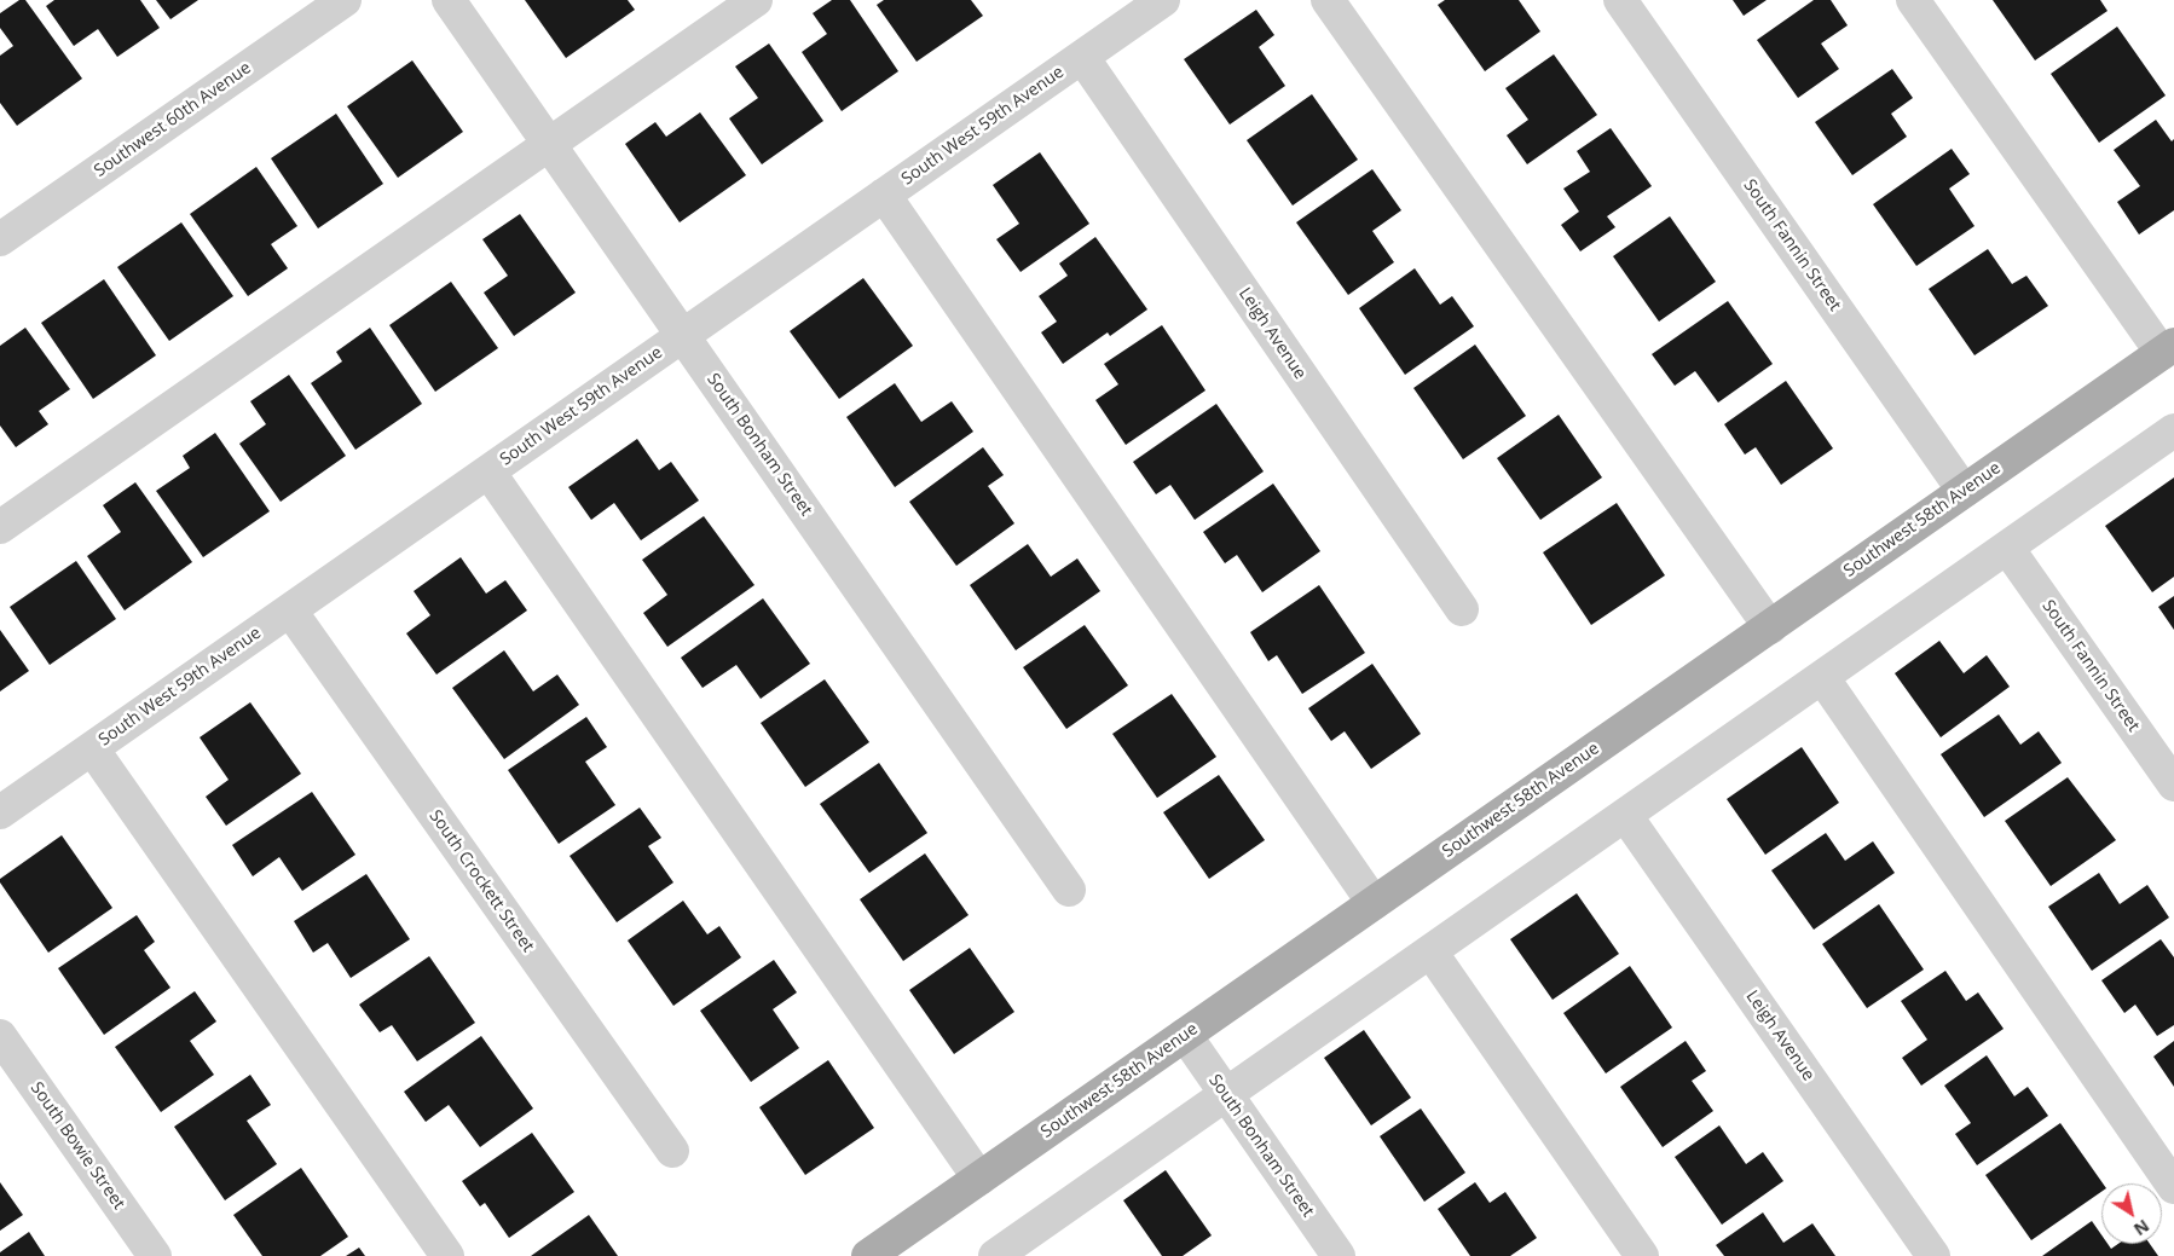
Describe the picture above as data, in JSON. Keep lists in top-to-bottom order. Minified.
{"streets":{"main road":["Southwest 58th Avenue"],"street":["Southwest 60th Avenue","South West 59th Avenue","South Fannin Street","Leigh Avenue","South Bonham Street","South Crockett Street","South Bowie Street"]},"crossings":[["South West 59th Avenue","Leigh Avenue"],["South West 59th Avenue","South Bonham Street"],["South West 59th Avenue","South Crockett Street"],["South Fannin Street","Southwest 58th Avenue"],["South Bonham Street","Southwest 58th Avenue"]],"north":"bottom right"}
